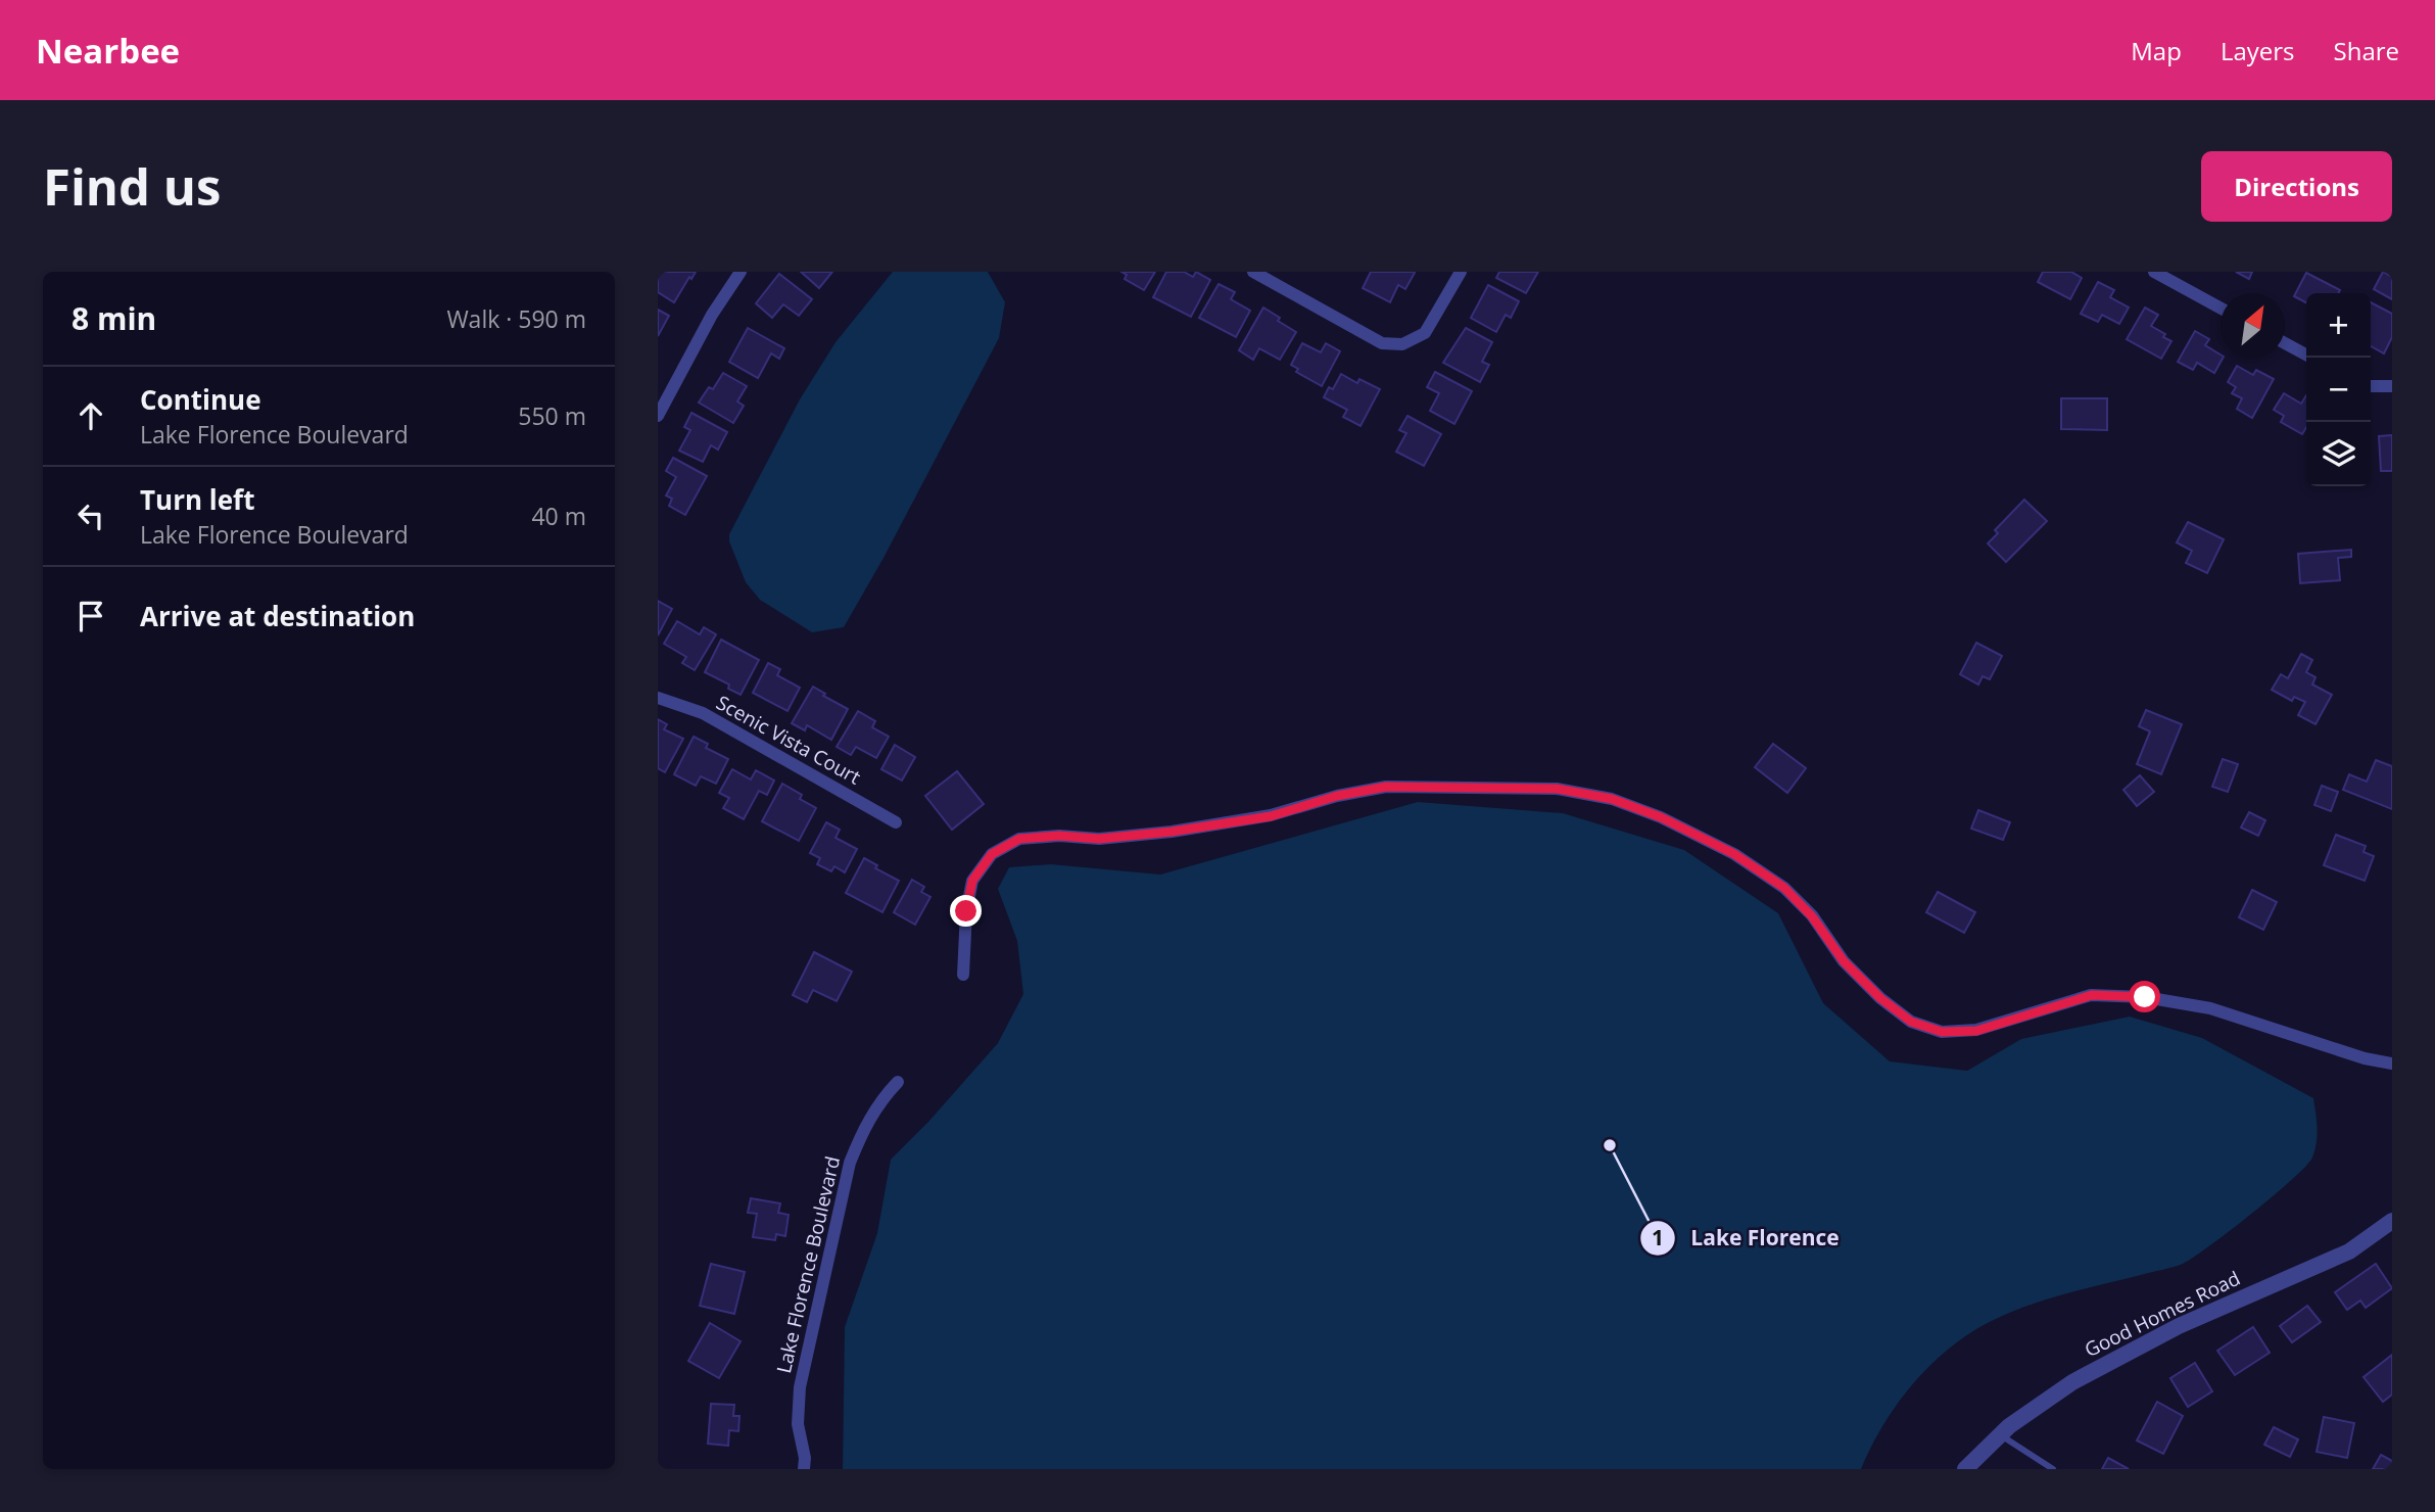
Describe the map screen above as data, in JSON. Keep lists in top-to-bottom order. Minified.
{"streets":{"street":["Scenic Vista Court","Lake Florence Boulevard","Good Homes Road"]},"places":["Lake Florence"],"north":"top right","page":{"header":"Nearbee","nav":["Map","Layers","Share"],"buttons":"Directions","title":"Find us","heading":["8 min","Walk · 590 m"],"map_buttons":["+","−"],"list":[["Continue","Lake Florence Boulevard","550 m"],["Turn left","Lake Florence Boulevard","40 m"],"Arrive at destination"]}}
